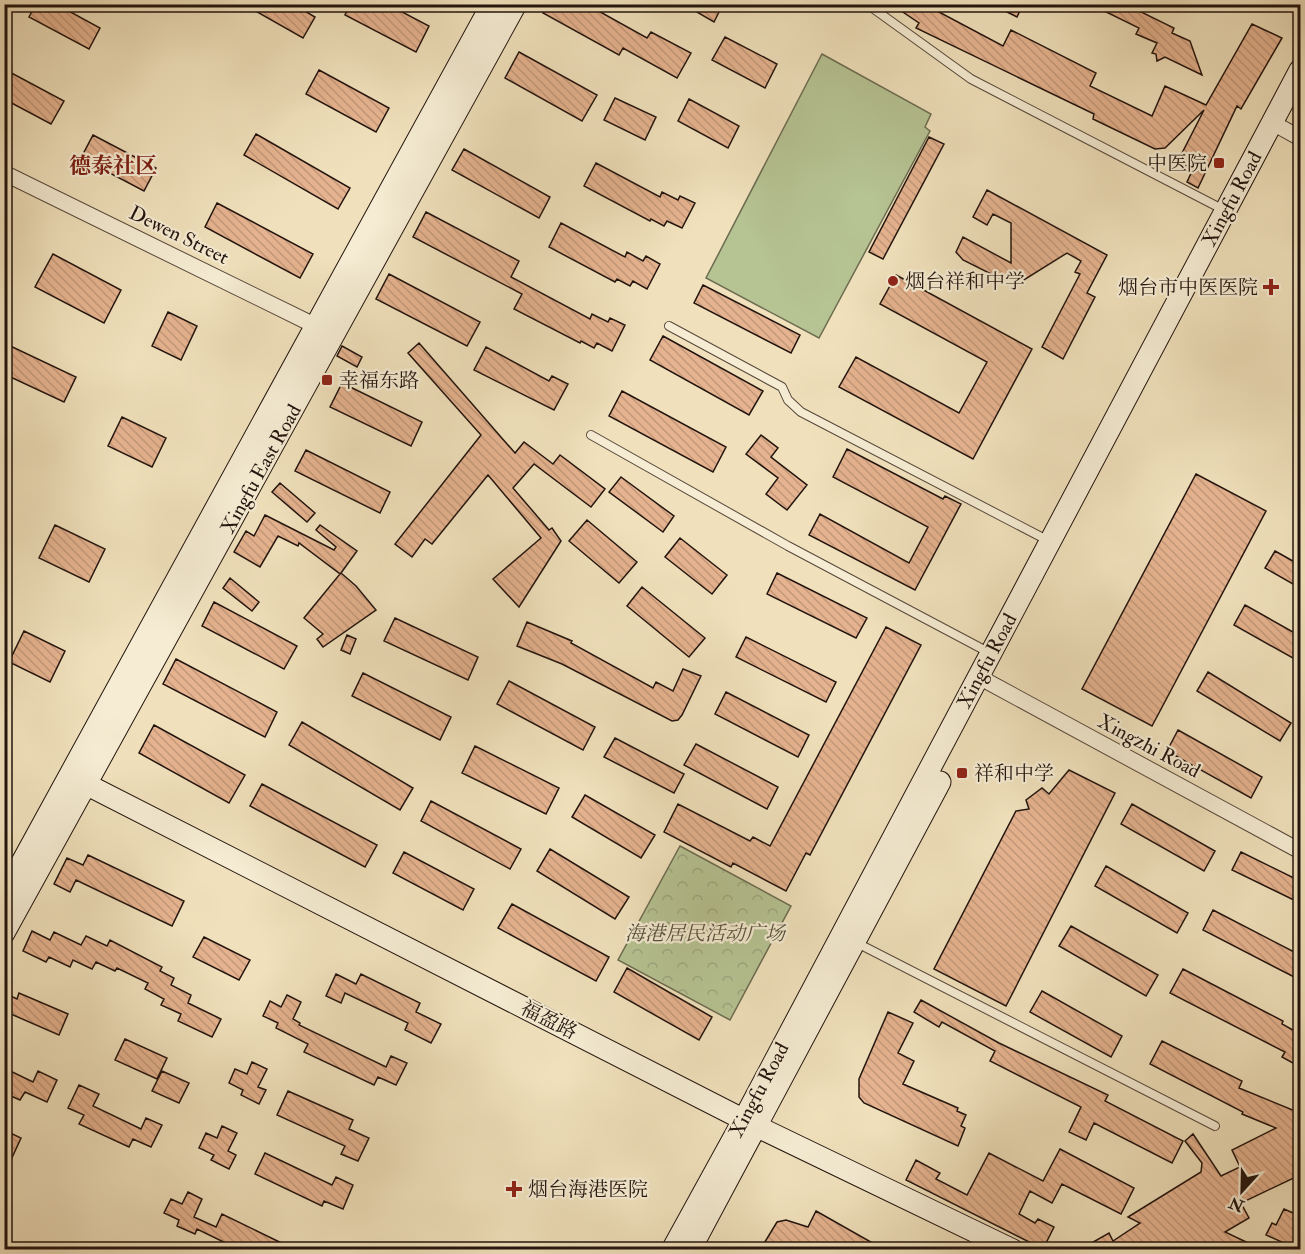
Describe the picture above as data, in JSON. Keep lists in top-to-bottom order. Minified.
{"streets":{"main road":["Xingfu Road","Xingfu East Road","福盈路"],"street":["Dewen Street","Xingzhi Road"]},"crossings":[["Xingfu Road","Xingzhi Road"],["Xingfu Road","福盈路"],["Dewen Street","Xingfu East Road"],["Xingfu East Road","福盈路"]],"districts":["德泰社区"],"parks":["海港居民活动广场"],"places":{"transit":["中医院","幸福东路","祥和中学"],"other":["烟台祥和中学"],"health":["烟台市中医医院","烟台海港医院"]},"north":"bottom"}
